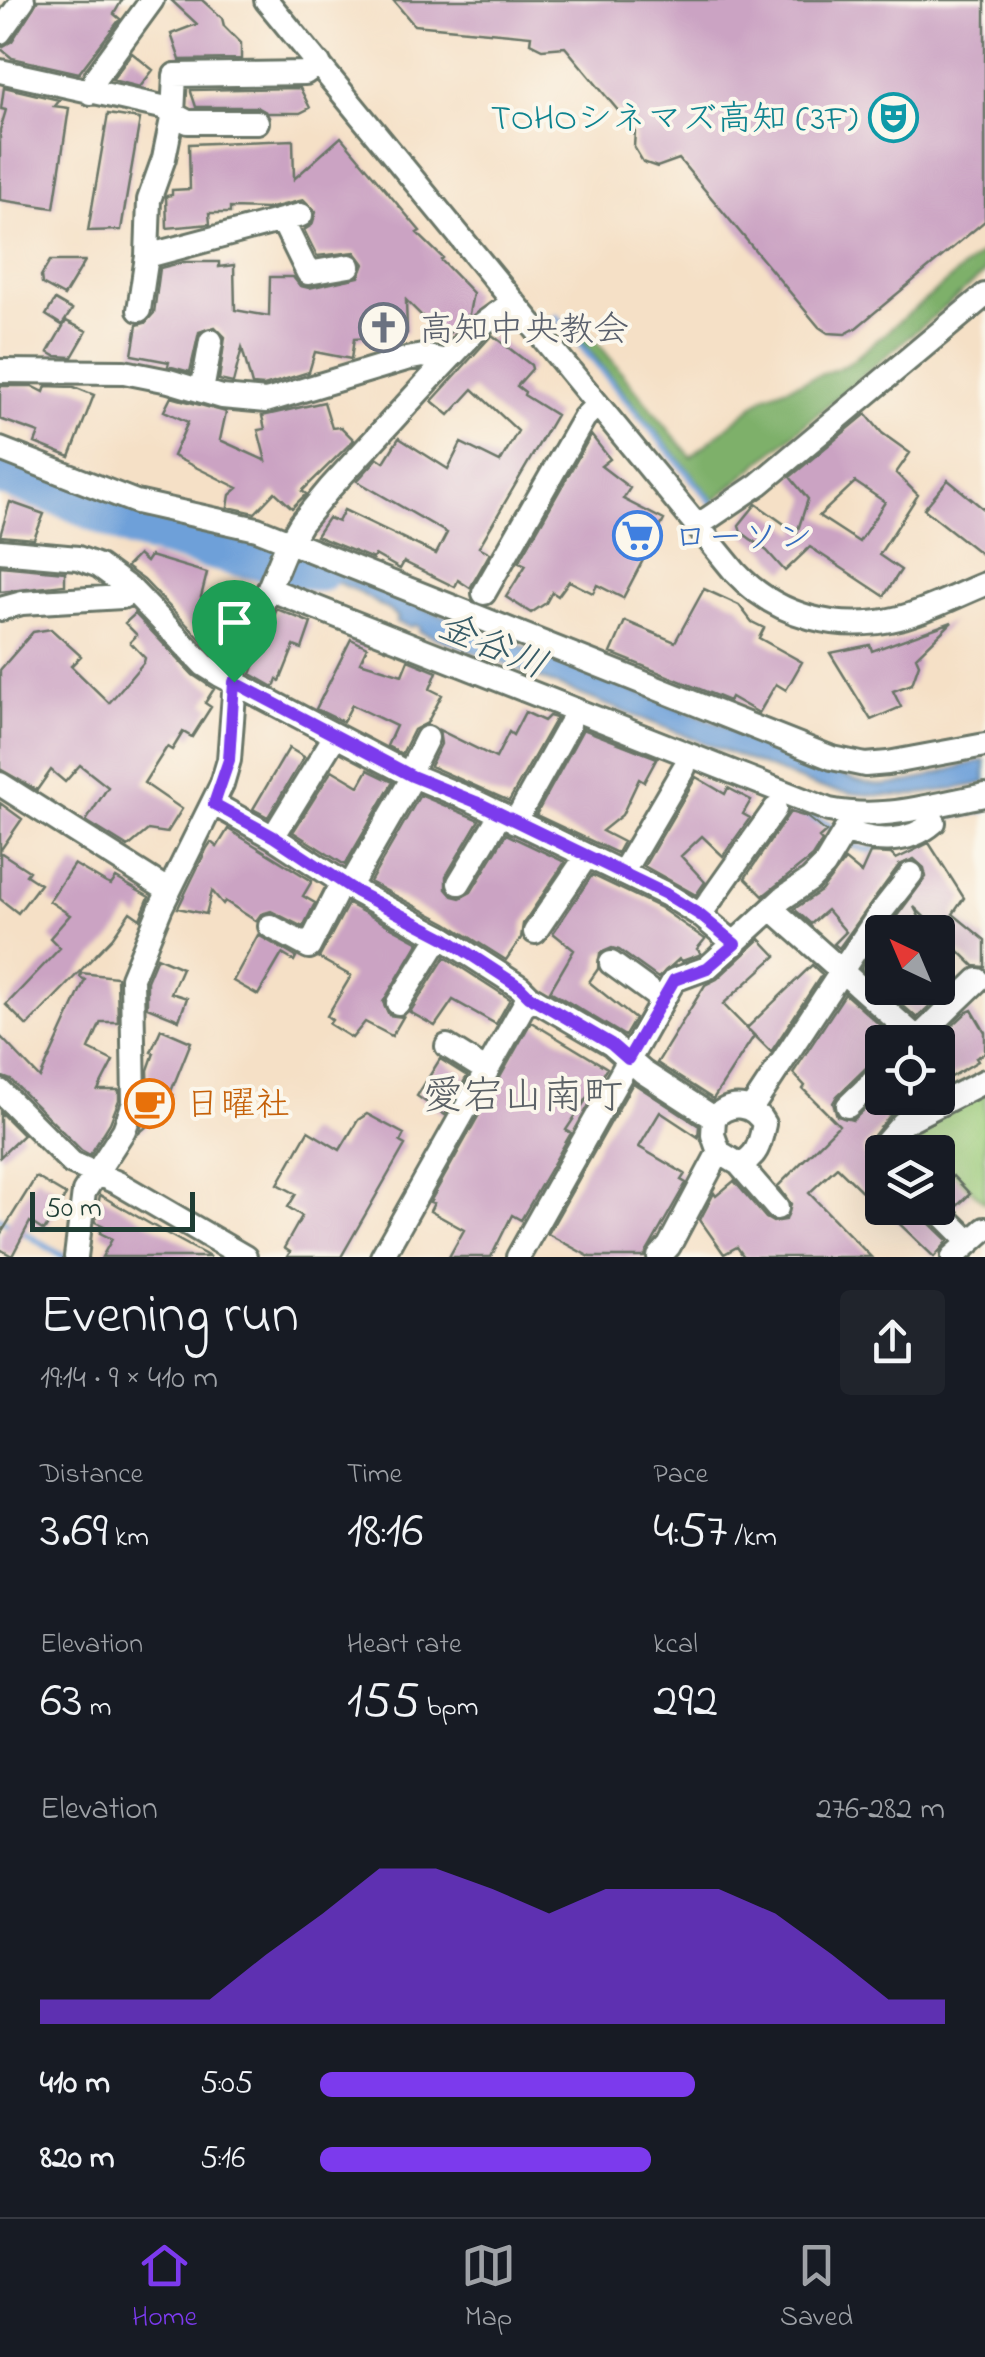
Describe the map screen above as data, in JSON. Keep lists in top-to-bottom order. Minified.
{"districts":["愛宕山南町"],"water":["金谷川"],"places":{"theatre":["TOHOシネマズ高知 (3F)"],"church":["高知中央教会"],"supermarket":["ローソン"],"cafe":["日曜社"]},"scale_bar":"50 m","north":"top left","page":{"scale":"50 m","heading":["Evening run","19:14 · 9 × 410 m"],"stats":[["Distance","3.69 km"],["Time","18:16"],["Pace","4:57 /km"],["Elevation","63 m"],["Heart rate","155 bpm"],["kcal","292"]],"chart":["Elevation","276–282 m"],"list":[{"name":"410 m","note":"5:05"},{"name":"820 m","note":"5:16"}],"tabs":["Home","Map","Saved"]}}
